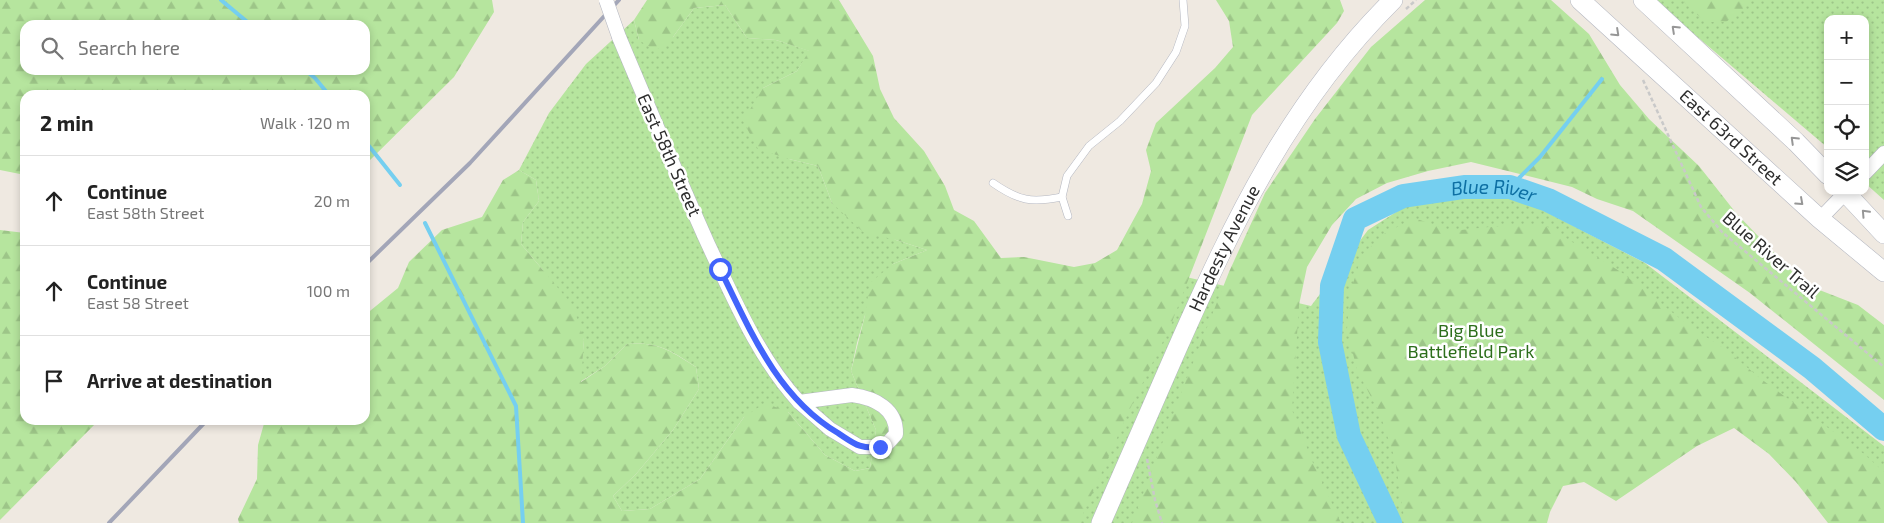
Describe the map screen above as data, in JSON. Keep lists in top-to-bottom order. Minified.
{"streets":{"main road":["East 63rd Street","Hardesty Avenue"],"street":["East 58th Street"],"path":["Blue River Trail"]},"water":["Blue River"],"parks":["Big Blue Battlefield Park"],"page":{"map_buttons":["+","−"],"search":"Search here","heading":["2 min","Walk · 120 m"],"list":[["Continue","East 58th Street","20 m"],["Continue","East 58 Street","100 m"],"Arrive at destination"]}}
